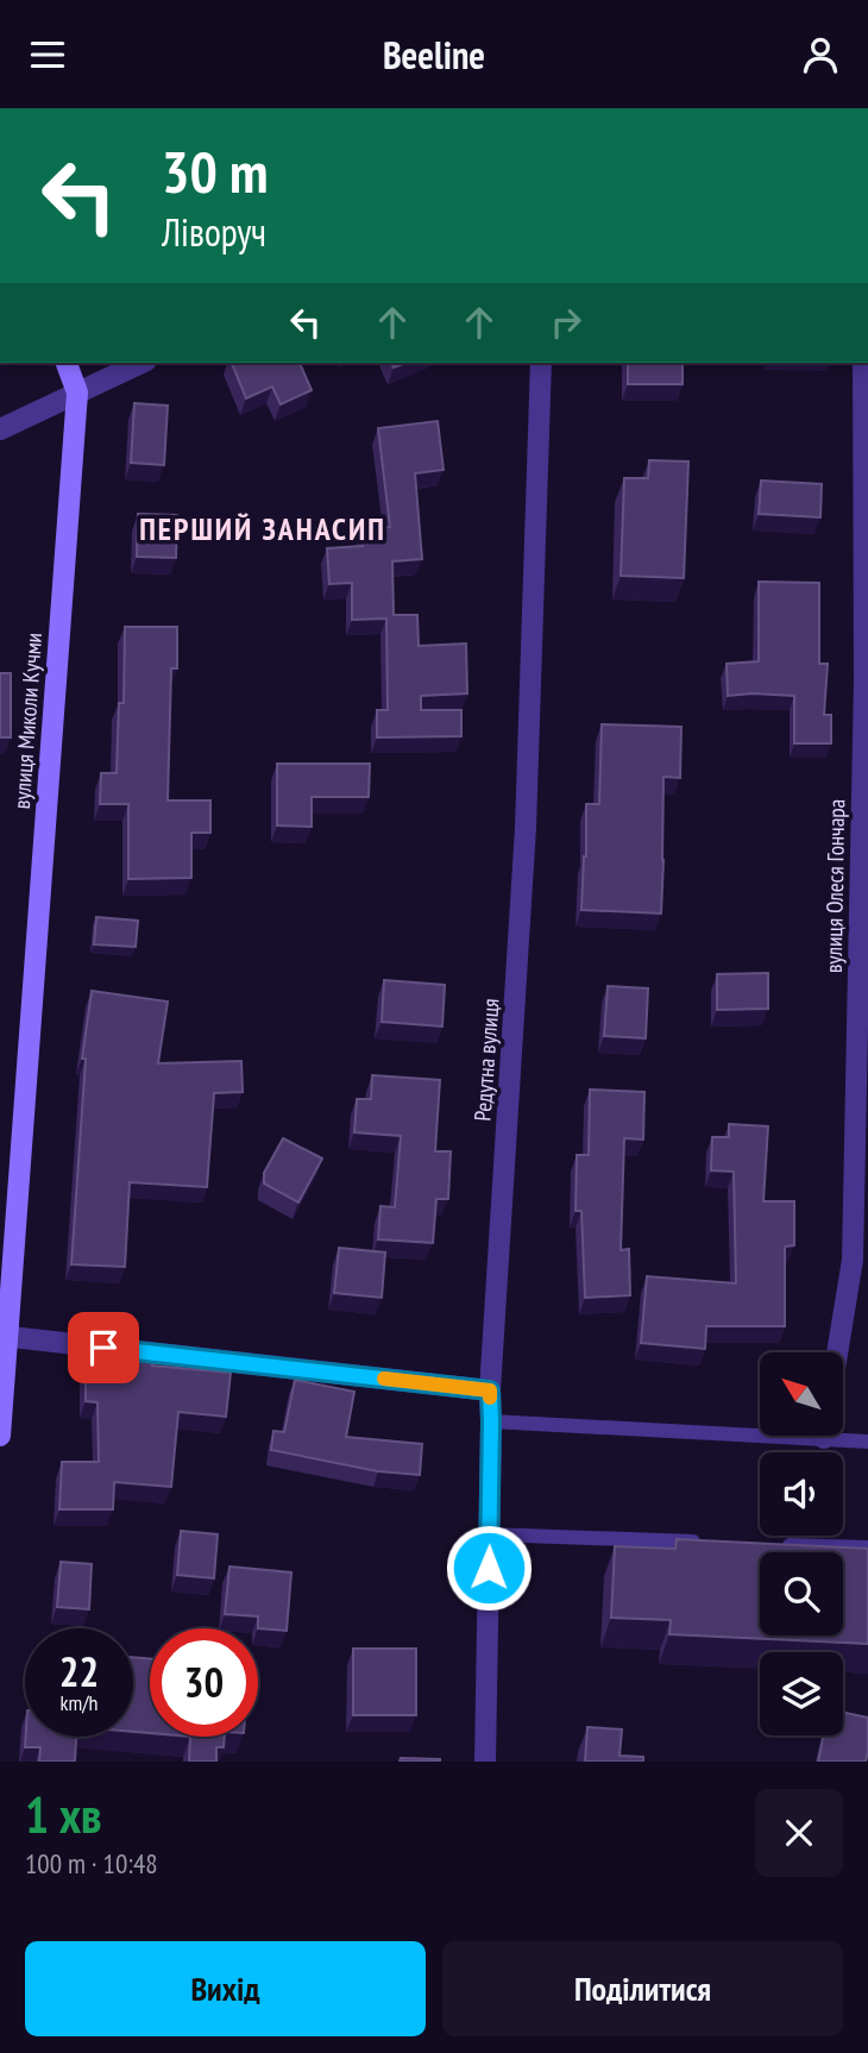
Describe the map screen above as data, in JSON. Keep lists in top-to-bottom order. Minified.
{"streets":{"street":["вулиця Миколи Кучми","вулиця Олеся Гончара","Редутна вулиця"]},"districts":["ПЕРШИЙ ЗАНАСИП"],"north":"top left","page":{"header":"Beeline","turn":["30 m","Ліворуч"],"speed":"22 km/h","limit":"30","heading":["1 хв","100 m · 10:48"],"buttons":["Вихід","Поділитися"]}}
